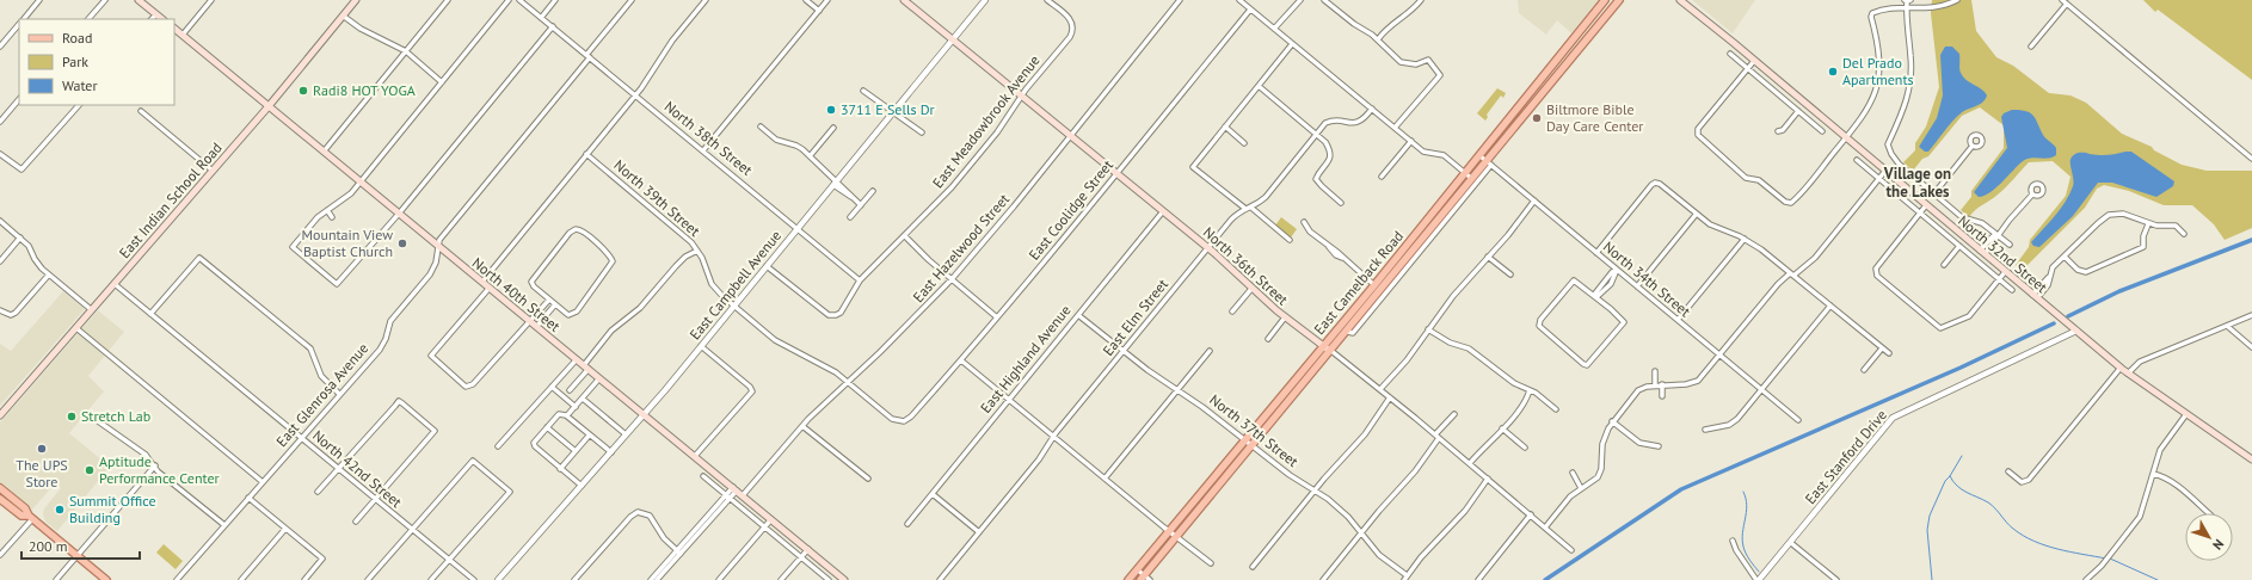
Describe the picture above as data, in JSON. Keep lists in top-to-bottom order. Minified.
{"streets":{"main road":["East Indian School Road","North 32nd Street","North 36th Street","East Camelback Road","North 40th Street"],"street":["East Meadowbrook Avenue","North 38th Street","North 39th Street","East Coolidge Street","East Hazelwood Street","North 34th Street","East Campbell Avenue","East Elm Street","East Highland Avenue","East Glenrosa Avenue","North 37th Street","East Stanford Drive","North 42nd Street"]},"crossings":[["East Meadowbrook Avenue","North 38th Street"],["East Meadowbrook Avenue","North 36th Street"],["East Meadowbrook Avenue","East Campbell Avenue"],["North 38th Street","East Campbell Avenue"],["North 38th Street","East Glenrosa Avenue"],["North 39th Street","East Coolidge Street"],["North 39th Street","East Hazelwood Street"],["North 39th Street","East Campbell Avenue"],["East Indian School Road","North 40th Street"],["East Indian School Road","North 42nd Street"],["East Coolidge Street","North 36th Street"],["East Hazelwood Street","North 36th Street"],["East Hazelwood Street","North 40th Street"],["North 32nd Street","East Stanford Drive"],["North 36th Street","East Camelback Road"],["North 36th Street","East Campbell Avenue"],["North 36th Street","East Elm Street"],["North 36th Street","East Highland Avenue"],["North 34th Street","East Camelback Road"],["East Camelback Road","North 37th Street"],["East Campbell Avenue","North 40th Street"],["North 40th Street","East Glenrosa Avenue"],["East Elm Street","North 37th Street"],["East Highland Avenue","North 37th Street"],["East Glenrosa Avenue","North 42nd Street"]],"districts":["Village on the Lakes"],"places":["Del Prado Apartments","Radi8 HOT YOGA","3711 E Sells Dr","Biltmore Bible Day Care Center","Mountain View Baptist Church","Stretch Lab","The UPS Store","Aptitude Performance Center","Summit Office Building"],"legend":["Road","Park","Water"],"scale_bar":"200 m","north":"bottom right"}
